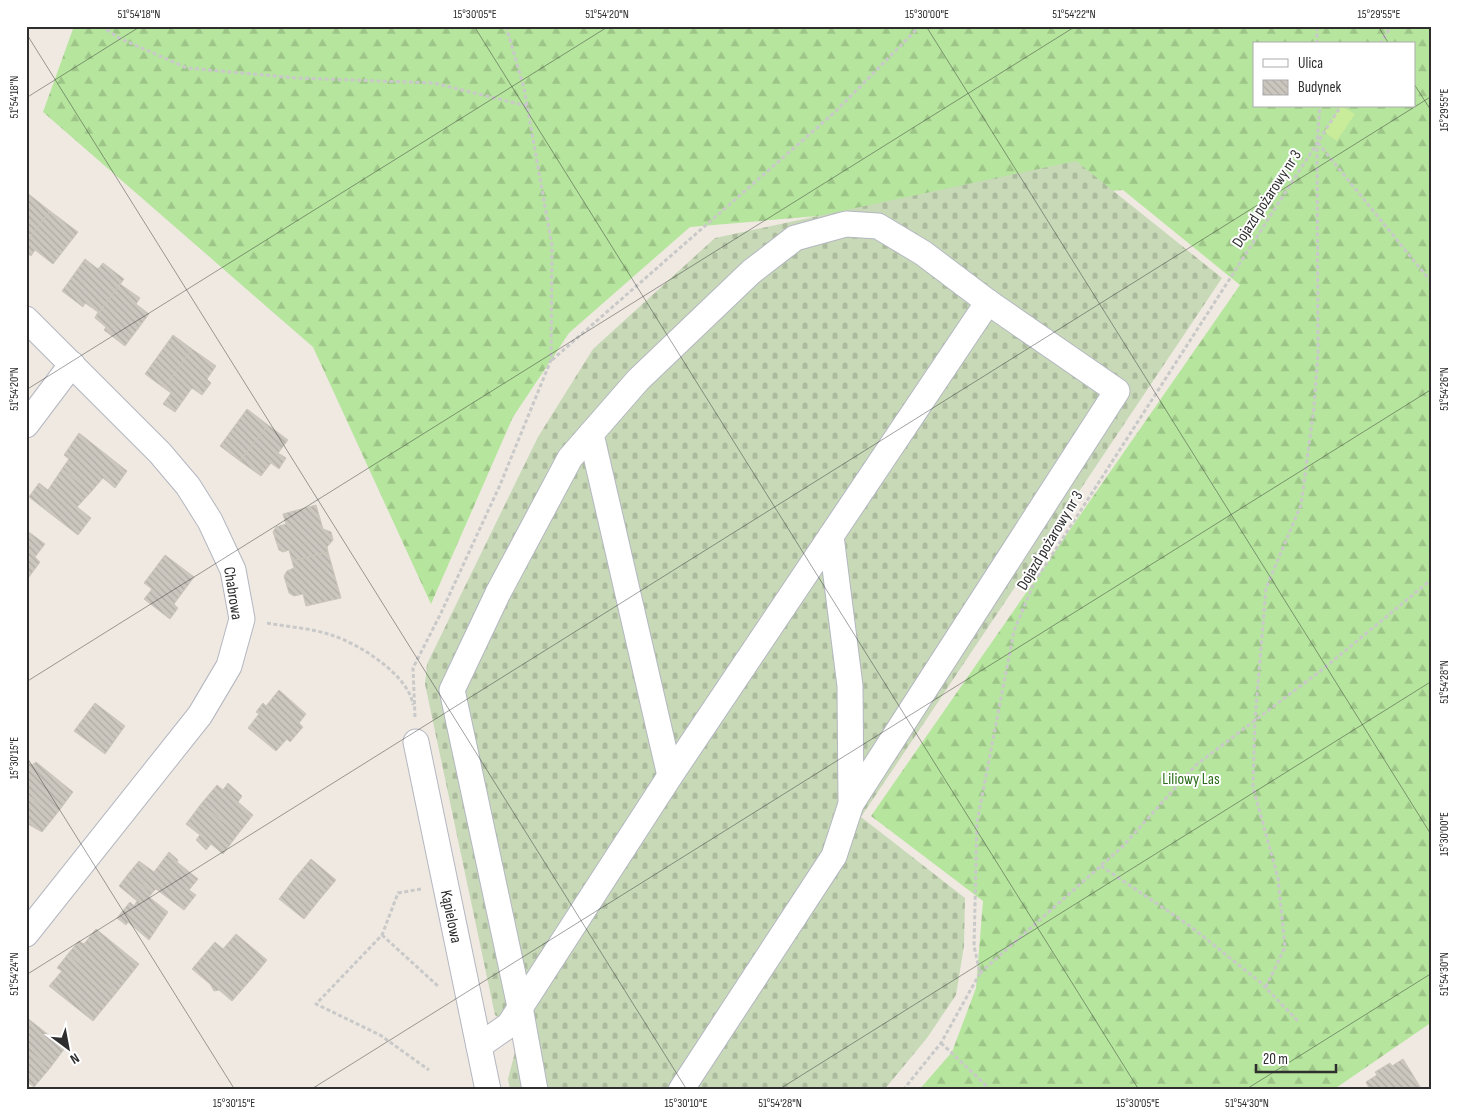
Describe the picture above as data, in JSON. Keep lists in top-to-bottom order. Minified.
{"streets":{"street":["Chabrowa","Kąpielowa"],"path":["Dojazd pożarowy nr 3"]},"parks":["Liliowy Las"],"legend":["Ulica","Budynek"],"scale_bar":"20 m","north":"bottom right","coordinates":["51°54'18\"N","15°30'05\"E","51°54'20\"N","15°30'00\"E","51°54'22\"N","15°29'55\"E","51°54'26\"N","51°54'28\"N","15°30'15\"E","51°54'24\"N","51°54'30\"N","15°30'10\"E"]}
